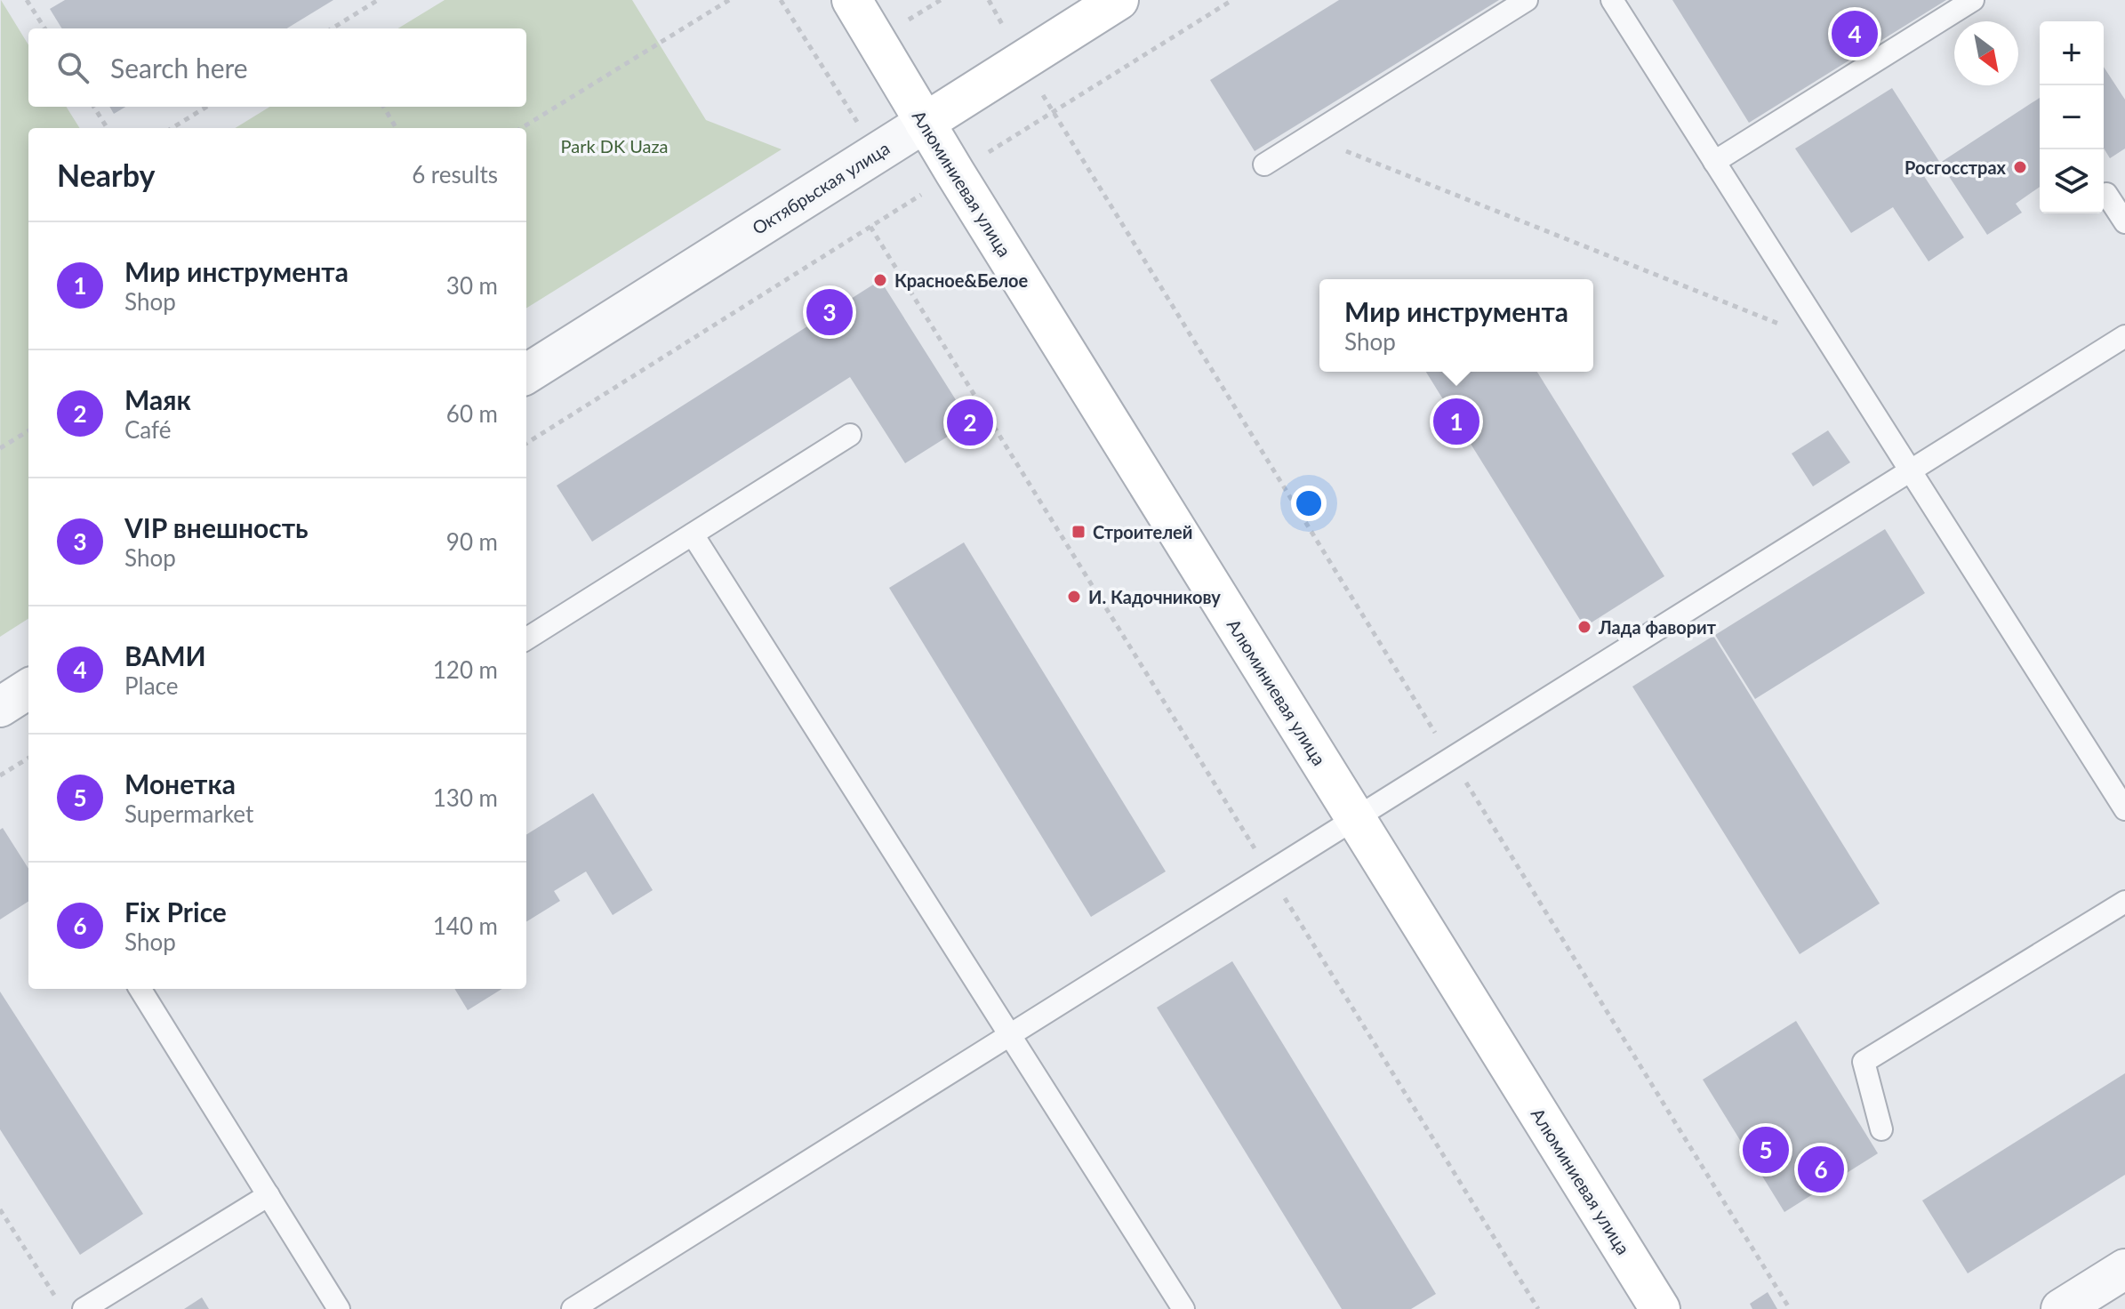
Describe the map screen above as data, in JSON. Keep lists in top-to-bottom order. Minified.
{"streets":{"main road":["Алюминиевая улица","Октябрьская улица"]},"crossings":[["Алюминиевая улица","Октябрьская улица"]],"parks":["Park DK Uaza"],"places":{"other":["Росгосстрах","Красное&Белое","И. Кадочникову","Лада фаворит"],"transit":["Строителей"]},"north":"bottom right","page":{"pins":["4","3","1","2","5","6"],"map_buttons":["+","−"],"search":"Search here","heading":["Nearby","6 results"],"list":[{"mark":"1","name":"Мир инструмента","note":"Shop","value":"30 m"},{"mark":"2","name":"Маяк","note":"Café","value":"60 m"},{"mark":"3","name":"VIP внешность","note":"Shop","value":"90 m"},{"mark":"4","name":"ВАМИ","note":"Place","value":"120 m"},{"mark":"5","name":"Монетка","note":"Supermarket","value":"130 m"},{"mark":"6","name":"Fix Price","note":"Shop","value":"140 m"}],"popup":["Мир инструмента","Shop"]}}
